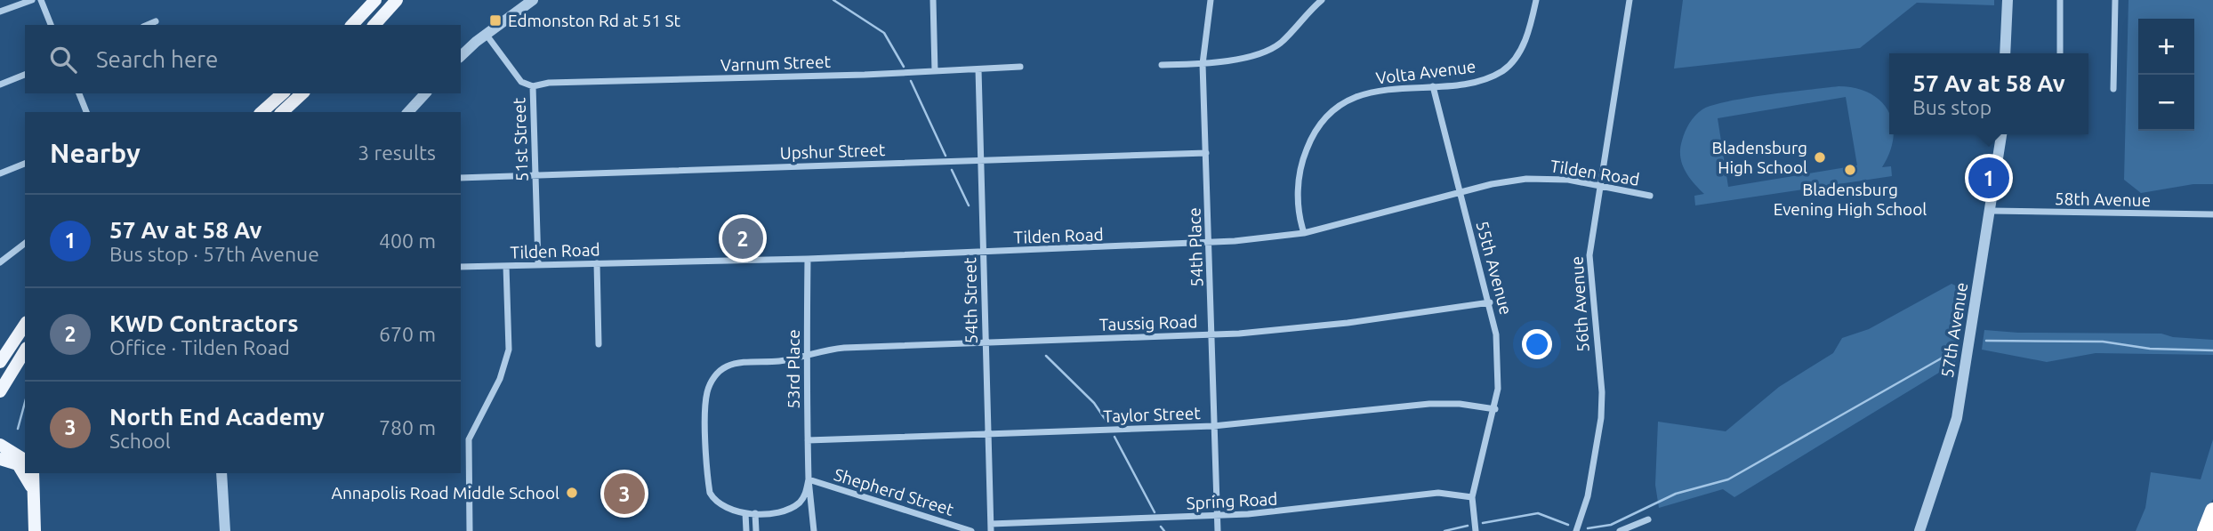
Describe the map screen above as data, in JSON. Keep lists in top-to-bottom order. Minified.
{"streets":{"street":["Varnum Street","Volta Avenue","51st Street","Upshur Street","Tilden Road","58th Avenue","54th Place","55th Avenue","54th Street","56th Avenue","Taussig Road","57th Avenue","53rd Place","Taylor Street","Shepherd Street","Spring Road"]},"crossings":[["Varnum Street","51st Street"],["Varnum Street","54th Street"],["Volta Avenue","Tilden Road"],["Volta Avenue","55th Avenue"],["51st Street","Upshur Street"],["51st Street","Tilden Road"],["Upshur Street","54th Place"],["Upshur Street","54th Street"],["Tilden Road","54th Place"],["Tilden Road","55th Avenue"],["Tilden Road","54th Street"],["Tilden Road","56th Avenue"],["Tilden Road","53rd Place"],["58th Avenue","57th Avenue"],["54th Place","Taussig Road"],["54th Place","Taylor Street"],["54th Place","Spring Road"],["55th Avenue","Taussig Road"],["55th Avenue","Taylor Street"],["55th Avenue","Spring Road"],["54th Street","Taussig Road"],["54th Street","Taylor Street"],["54th Street","Spring Road"],["Taussig Road","53rd Place"],["53rd Place","Taylor Street"],["53rd Place","Shepherd Street"]],"places":{"transit":["Edmonston Rd at 51 St"],"other":["Bladensburg High School","Bladensburg Evening High School","Annapolis Road Middle School"]},"page":{"map_buttons":["+","−"],"search":"Search here","popup":["57 Av at 58 Av","Bus stop"],"heading":["Nearby","3 results"],"pins":["1","2","3"],"list":[{"mark":"1","name":"57 Av at 58 Av","note":"Bus stop · 57th Avenue","value":"400 m"},{"mark":"2","name":"KWD Contractors","note":"Office · Tilden Road","value":"670 m"},{"mark":"3","name":"North End Academy","note":"School","value":"780 m"}]}}
